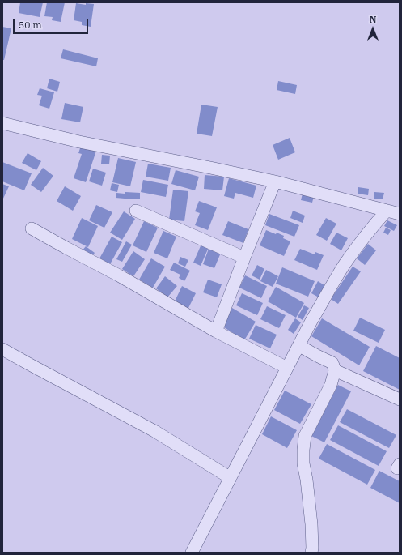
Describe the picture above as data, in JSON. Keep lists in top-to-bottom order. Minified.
{"scale_bar":"50 m","north":"top"}
